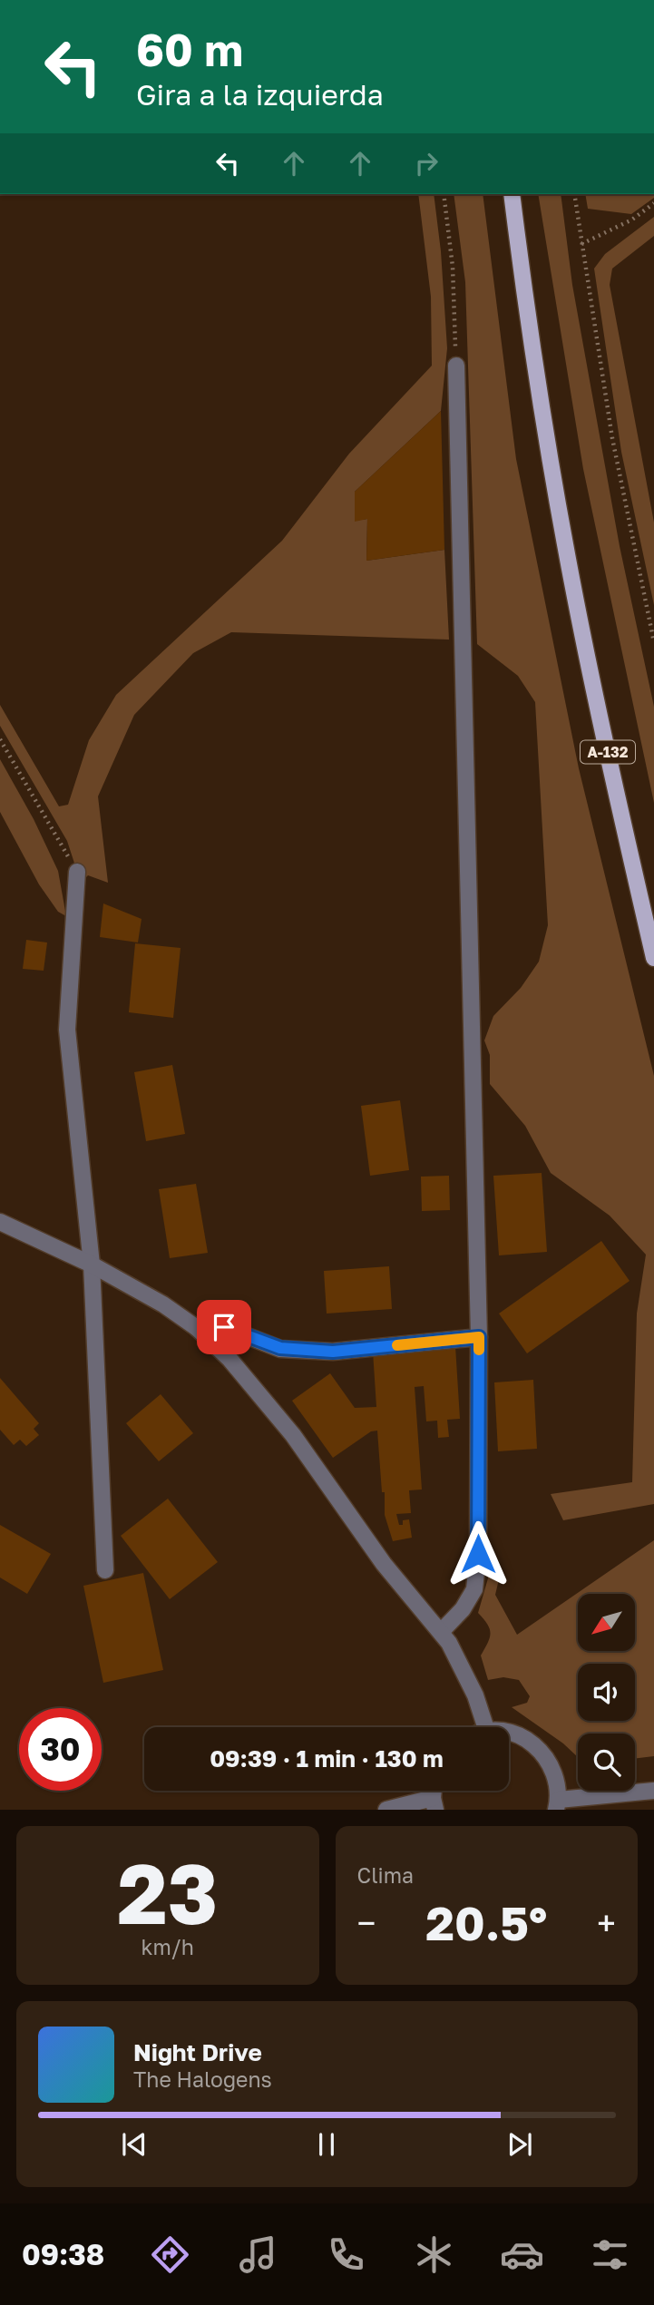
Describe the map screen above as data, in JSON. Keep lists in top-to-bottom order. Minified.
{"streets":{"main road":["A-132"]},"north":"bottom left","page":{"turn":["60 m","Gira a la izquierda"],"limit":"30","trip":"09:39 · 1 min · 130 m","tile":[["23","km/h"],"Clima"],"heat":["−","20.5°","+"],"song":["Night Drive","The Halogens"],"tabs":"09:38"}}
